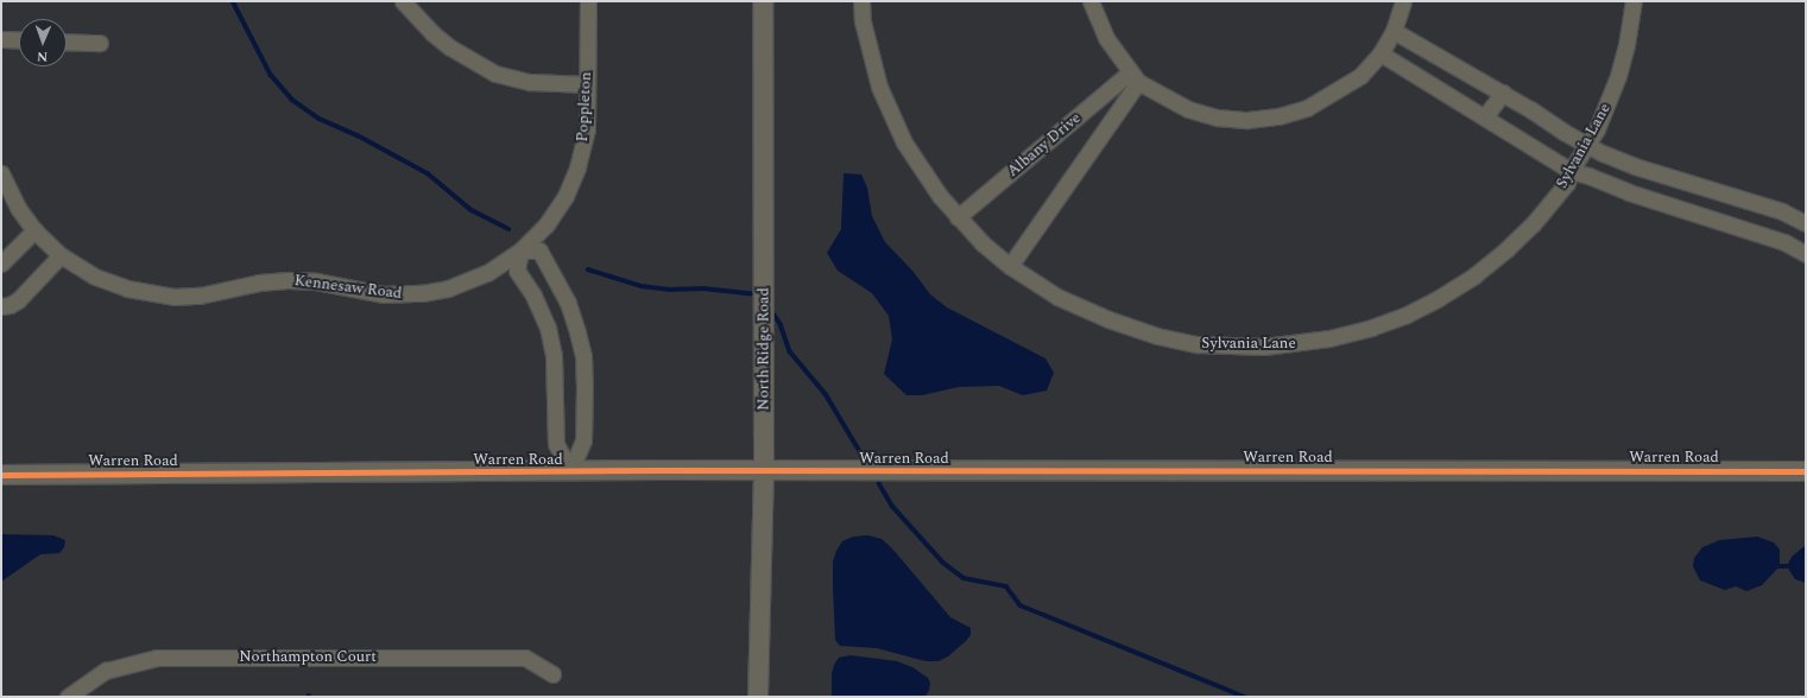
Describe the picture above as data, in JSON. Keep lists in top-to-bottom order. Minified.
{"streets":{"street":["Poppleton","Albany Drive","Sylvania Lane","Kennesaw Road","North Ridge Road","Warren Road","Northampton Court"]},"crossings":[["Poppleton","Kennesaw Road"],["Albany Drive","Sylvania Lane"],["North Ridge Road","Warren Road"]],"north":"bottom"}
